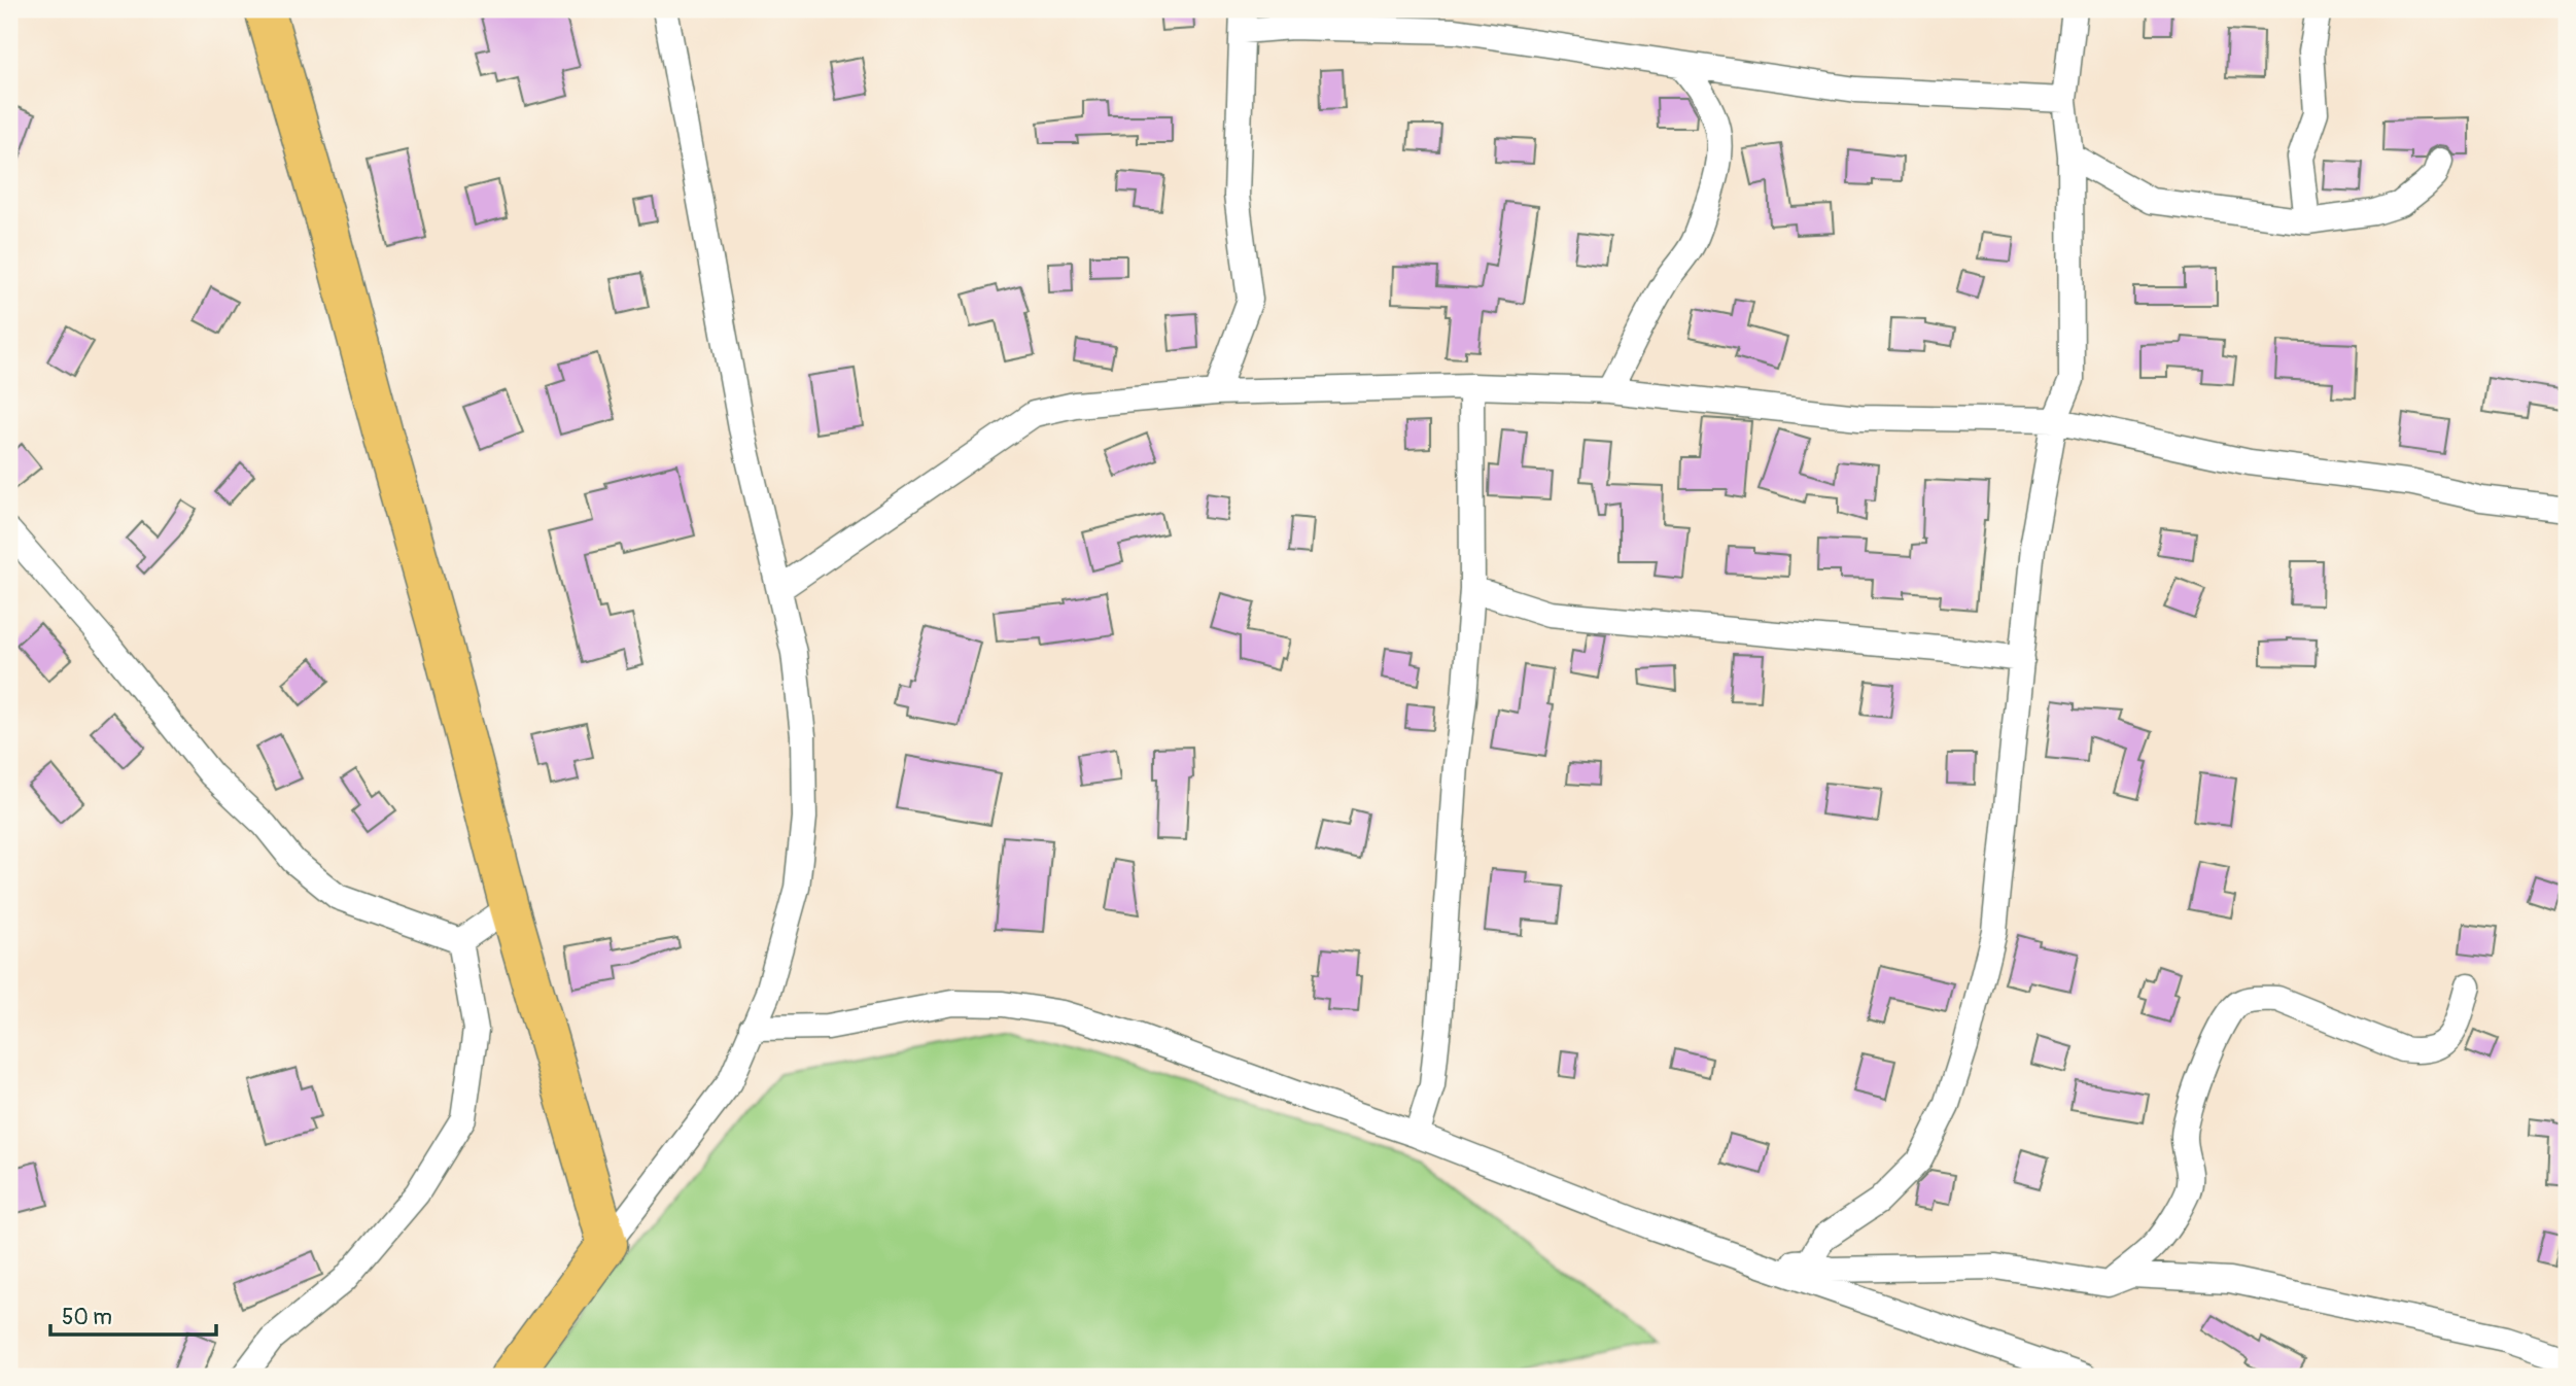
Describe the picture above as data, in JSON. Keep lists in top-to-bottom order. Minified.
{"scale_bar":"50 m"}
